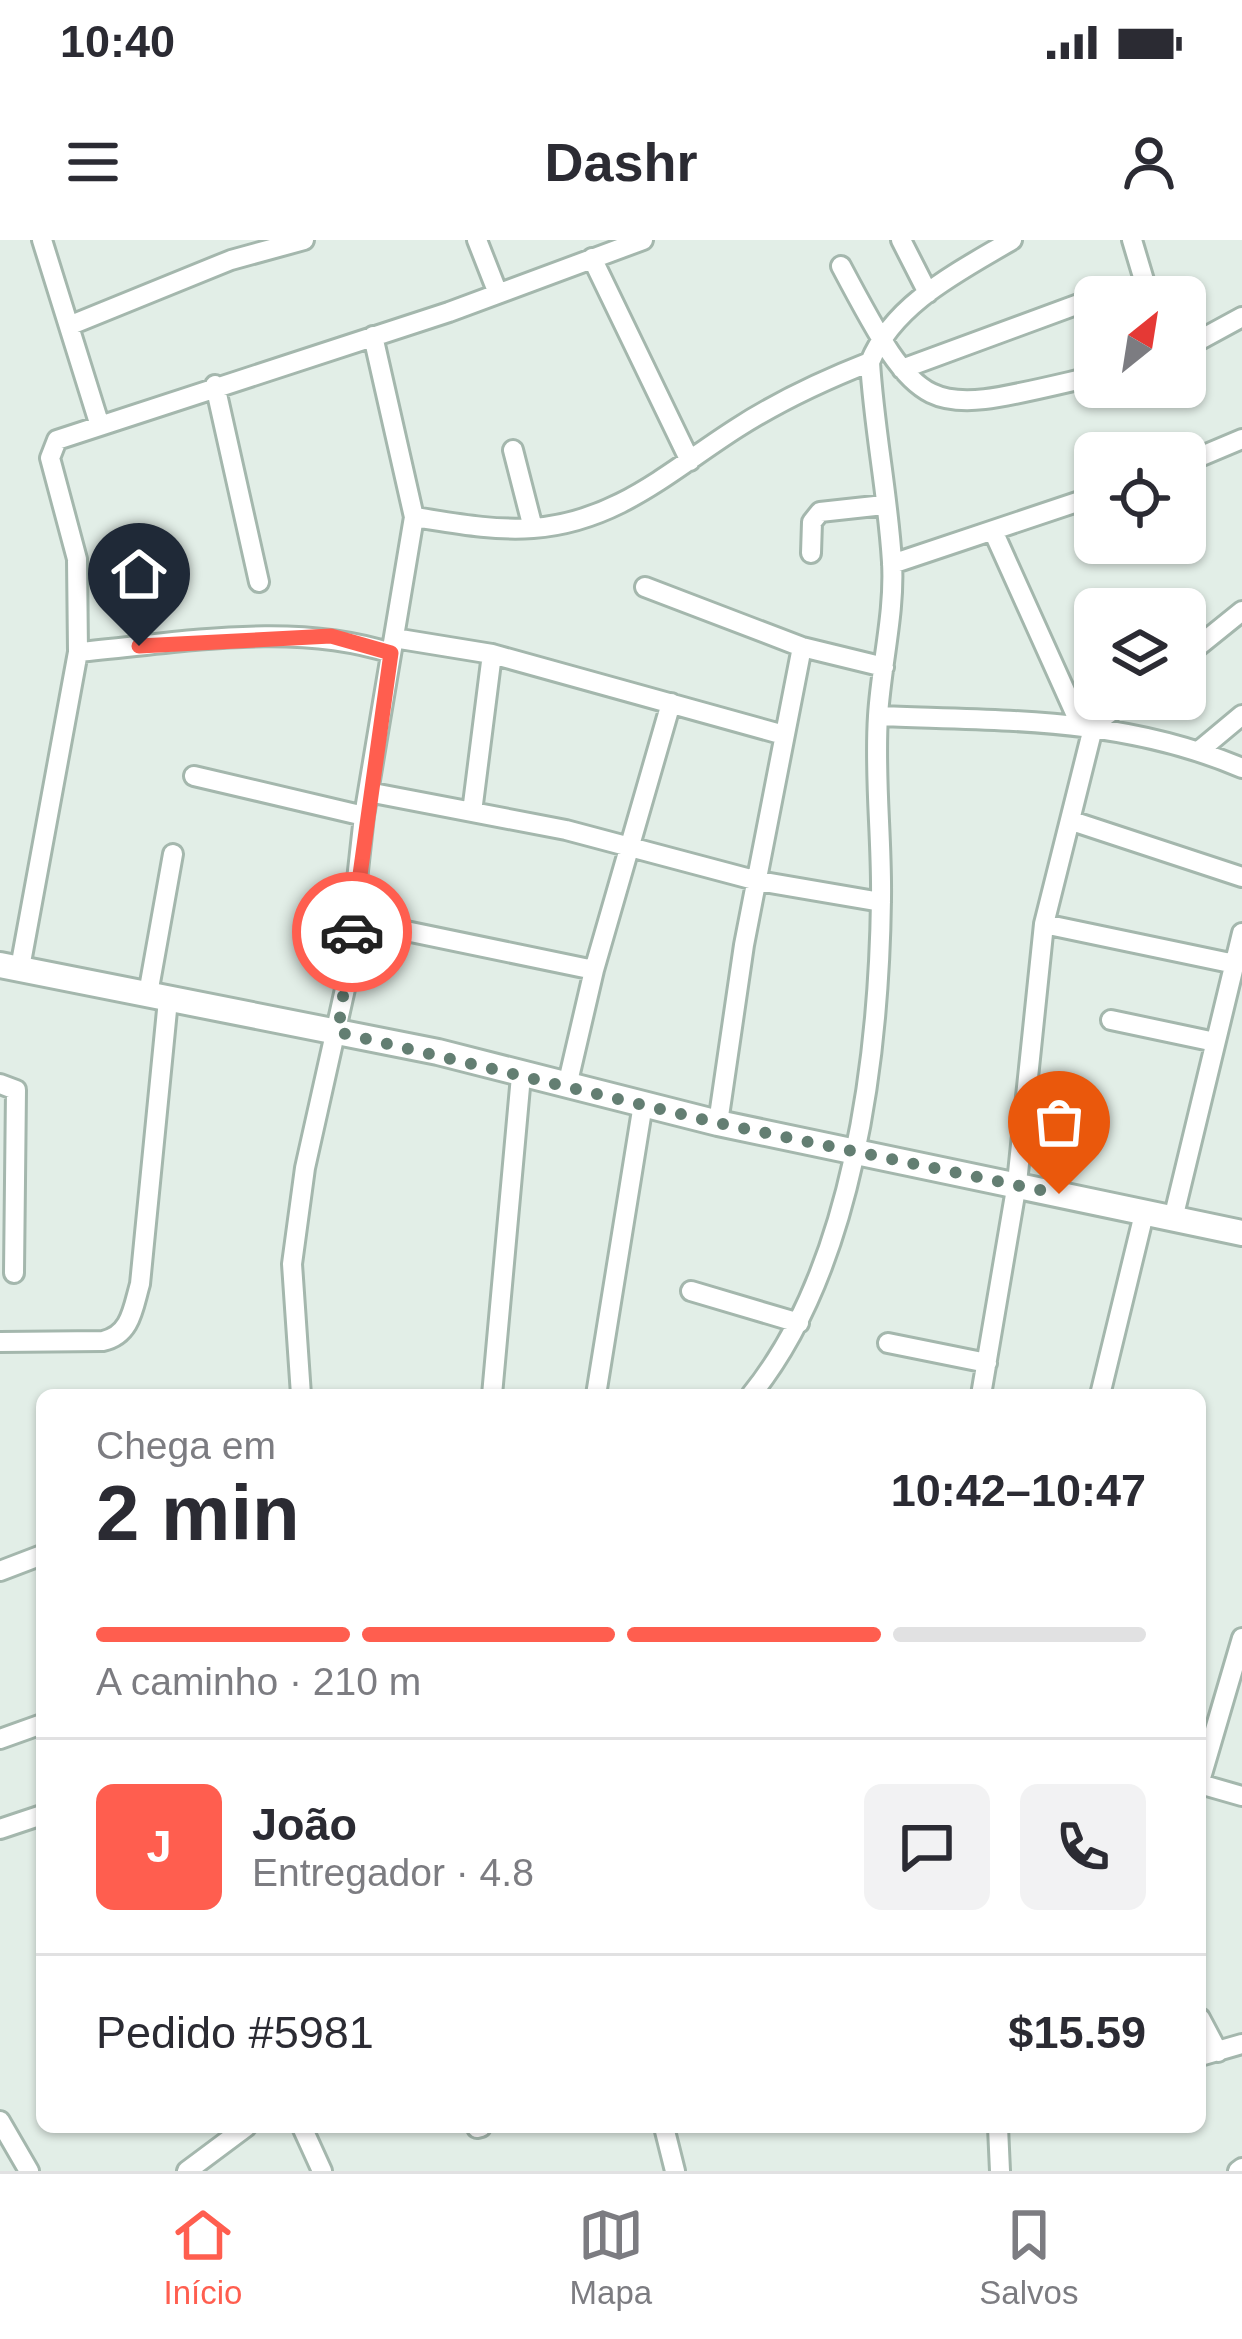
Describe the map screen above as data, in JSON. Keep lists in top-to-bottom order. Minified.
{"north":"top right","page":{"status":"10:40","header":"Dashr","heading":["2 min","Chega em","10:42–10:47"],"panel":["João","Entregador · 4.8","Pedido #5981","$15.59"],"bar":"A caminho · 210 m","round":"J","tabs":["Início","Mapa","Salvos"]}}
